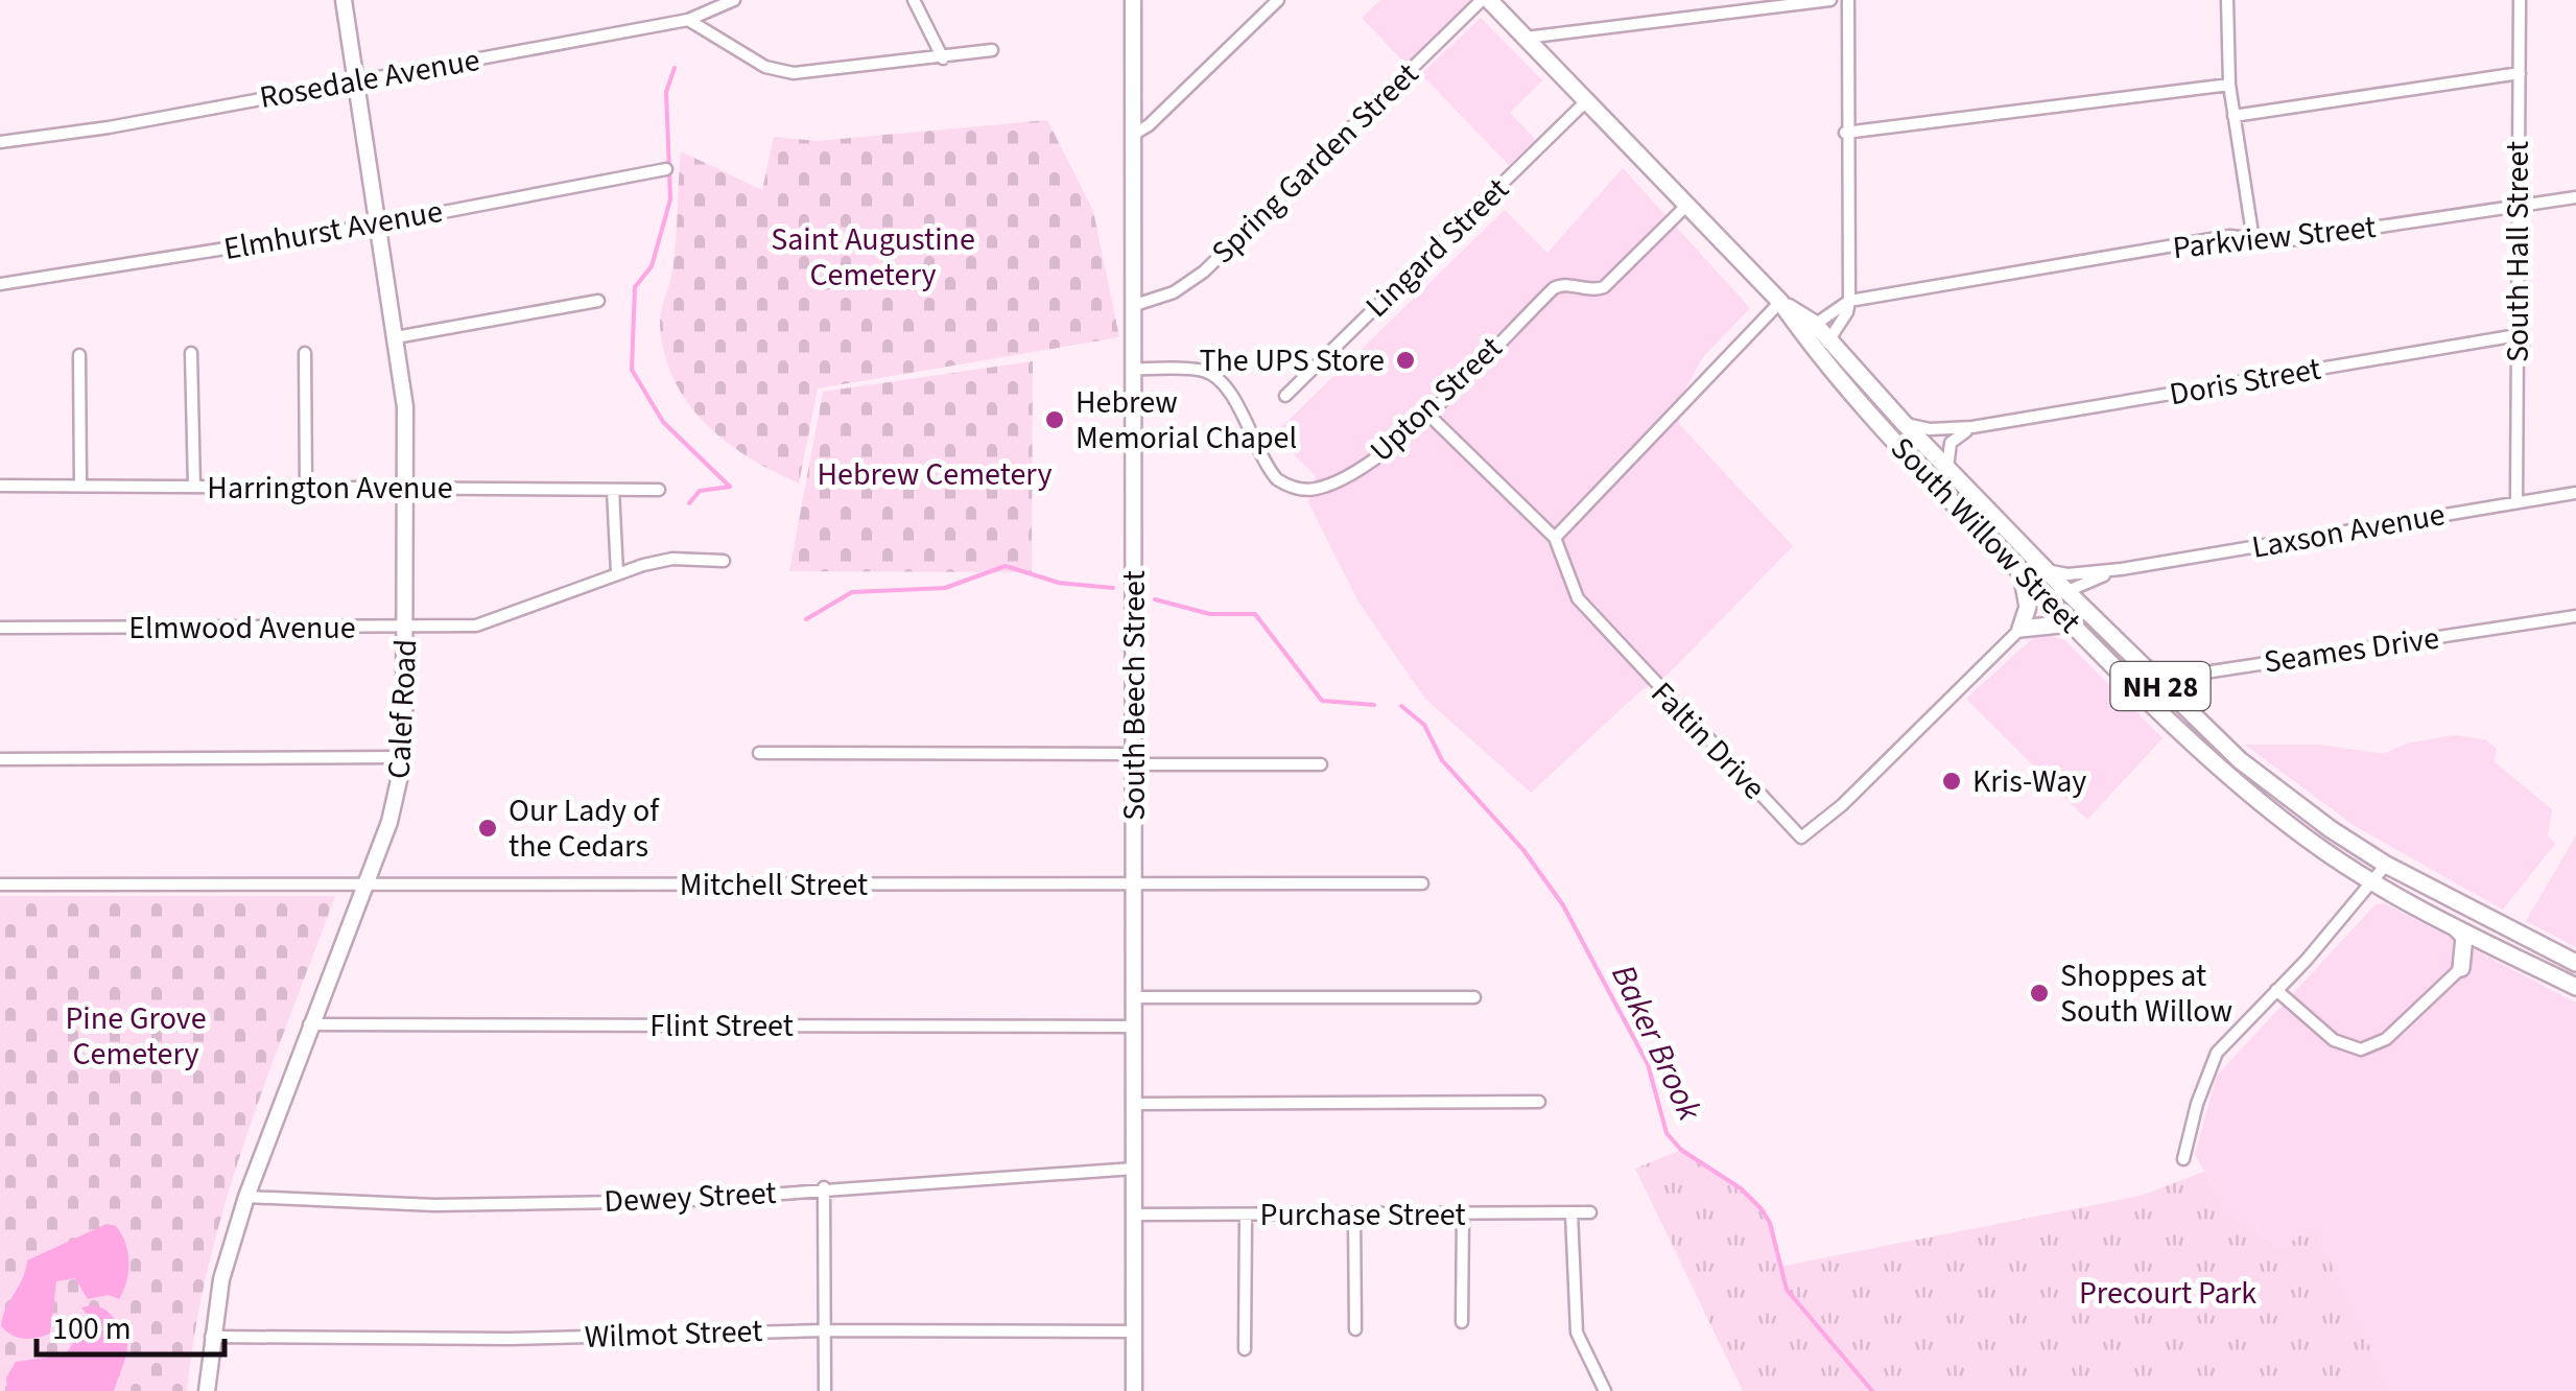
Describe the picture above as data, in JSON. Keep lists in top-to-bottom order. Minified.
{"streets":{"main road":["South Willow Street","NH 28","South Beech Street","Calef Road"],"street":["Rosedale Avenue","Spring Garden Street","Elmhurst Avenue","Parkview Street","Lingard Street","South Hall Street","Doris Street","Upton Street","Harrington Avenue","Laxson Avenue","Elmwood Avenue","Seames Drive","Faltin Drive","Mitchell Street","Flint Street","Dewey Street","Purchase Street","Wilmot Street"]},"crossings":[["Rosedale Avenue","Calef Road"],["Spring Garden Street","South Willow Street"],["Spring Garden Street","South Beech Street"],["Elmhurst Avenue","Calef Road"],["Parkview Street","South Hall Street"],["Lingard Street","South Willow Street"],["South Hall Street","Doris Street"],["South Hall Street","Laxson Avenue"],["Doris Street","South Willow Street"],["Upton Street","South Willow Street"],["Upton Street","South Beech Street"],["Upton Street","Faltin Drive"],["Harrington Avenue","Calef Road"],["Laxson Avenue","South Willow Street"],["South Willow Street","Seames Drive"],["Elmwood Avenue","Calef Road"],["South Beech Street","Mitchell Street"],["South Beech Street","Flint Street"],["South Beech Street","Dewey Street"],["South Beech Street","Purchase Street"],["South Beech Street","Wilmot Street"],["Calef Road","Mitchell Street"],["Calef Road","Flint Street"],["Calef Road","Dewey Street"],["Calef Road","Wilmot Street"]],"water":["Baker Brook"],"parks":["Saint Augustine Cemetery","Hebrew Cemetery","Pine Grove Cemetery","Precourt Park"],"places":["The UPS Store","Hebrew Memorial Chapel","Kris-Way","Our Lady of the Cedars","Shoppes at South Willow"],"scale_bar":"100 m"}
